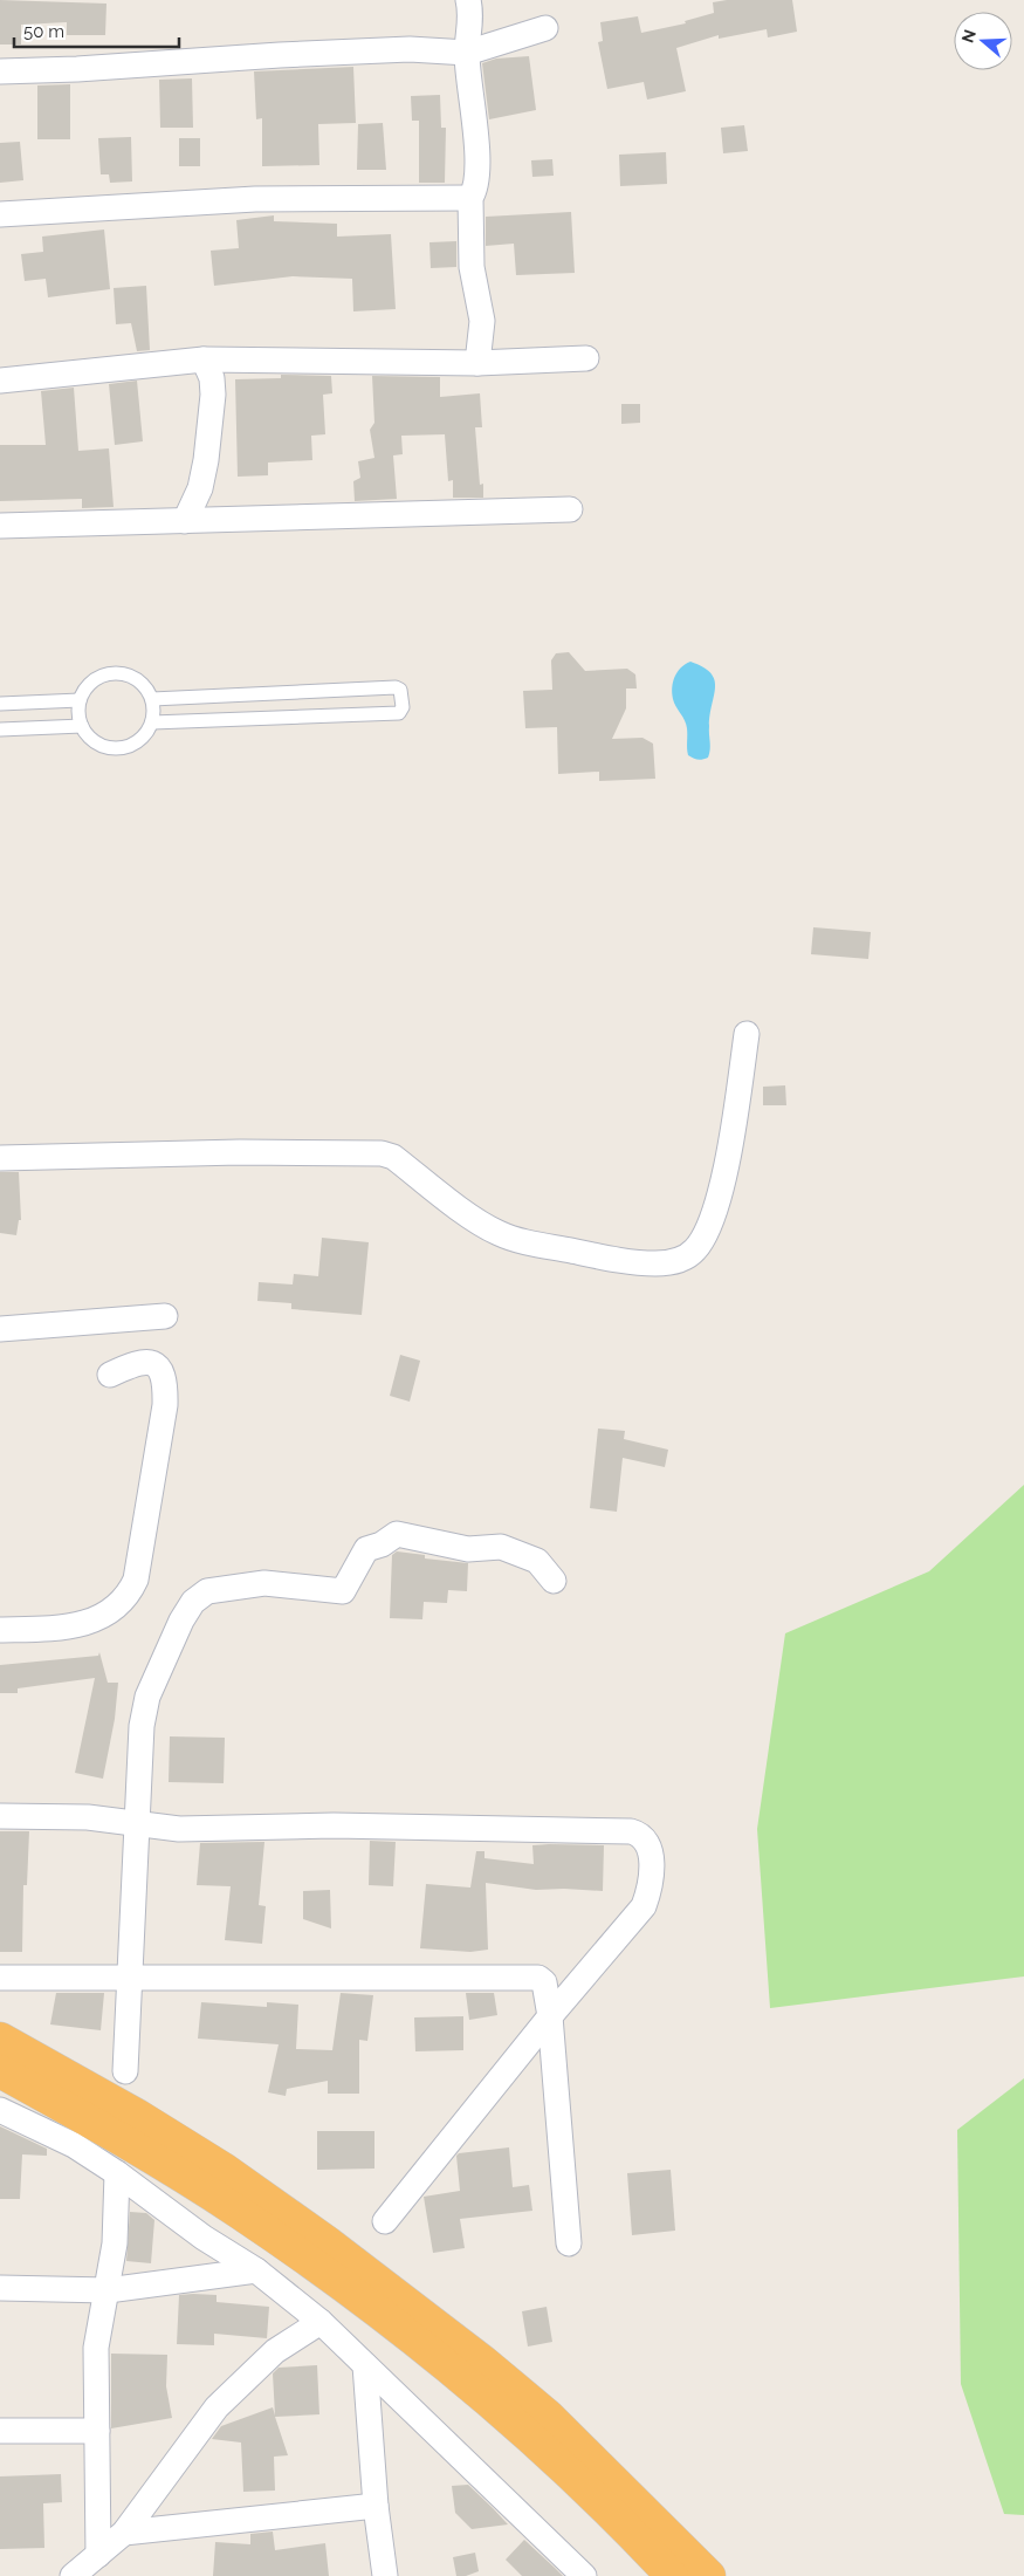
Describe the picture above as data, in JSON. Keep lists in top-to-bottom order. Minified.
{"scale_bar":"50 m","north":"left"}
